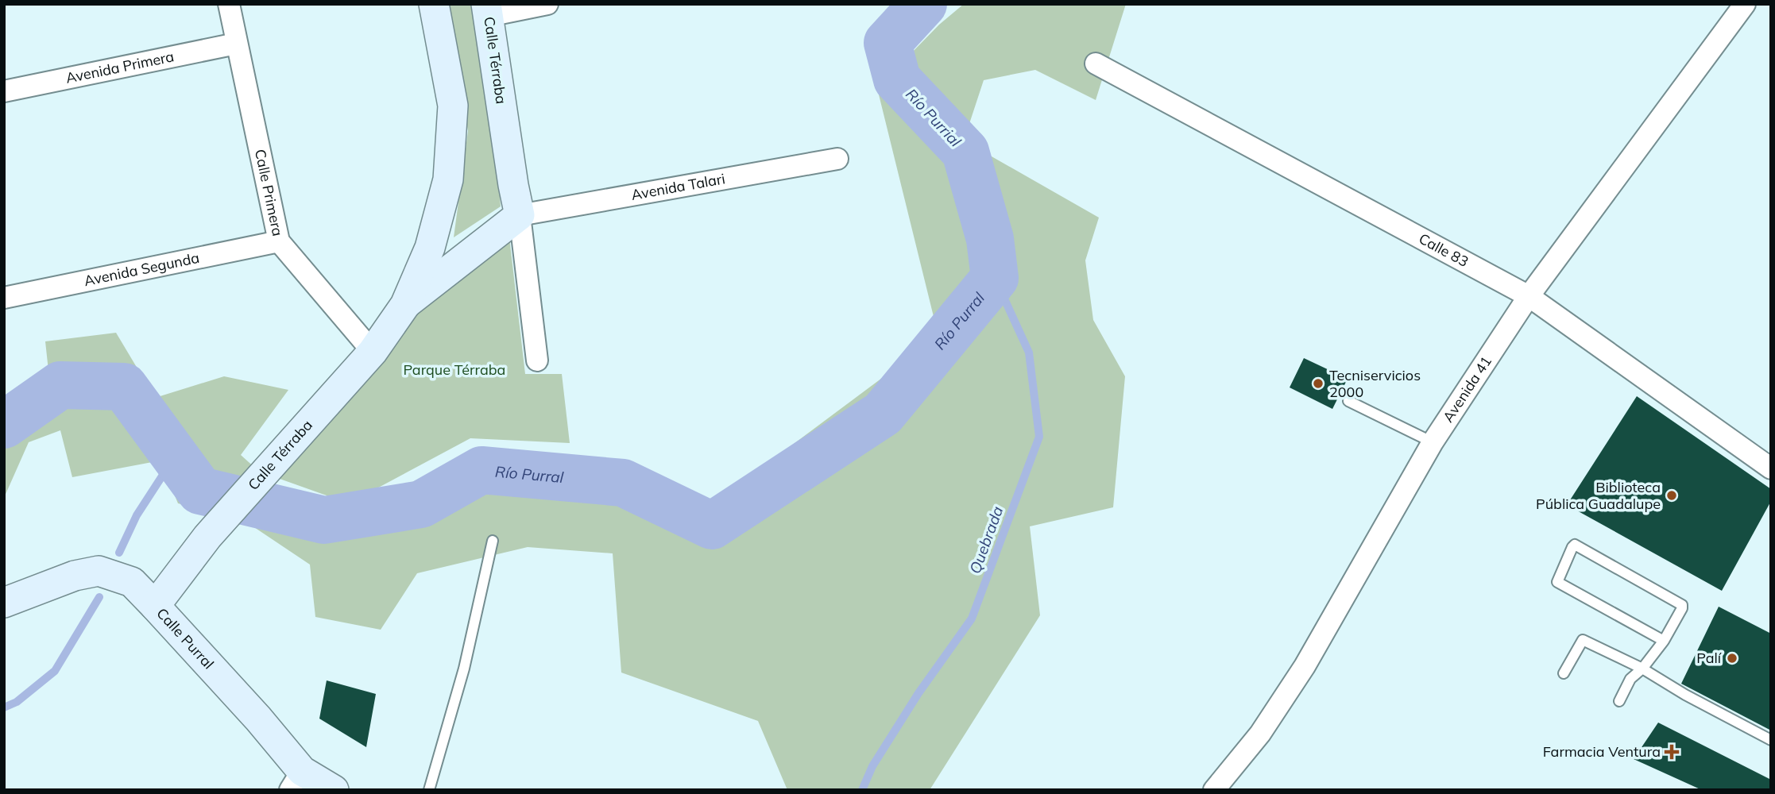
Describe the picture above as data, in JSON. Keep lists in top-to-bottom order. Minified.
{"streets":{"street":["Calle Térraba","Avenida Primera","Avenida Talari","Calle Primera","Calle 83","Avenida Segunda","Avenida 41","Calle Purral"]},"crossings":[["Calle Térraba","Avenida Talari"],["Calle Térraba","Calle Primera"],["Calle Térraba","Calle Purral"],["Avenida Primera","Calle Primera"],["Calle Primera","Avenida Segunda"],["Calle 83","Avenida 41"]],"water":["Río Purrial","Río Purral","Quebrada"],"parks":["Parque Térraba"],"places":{"other":["Tecniservicios 2000","Biblioteca Pública Guadalupe","Palí"],"health":["Farmacia Ventura"]}}
